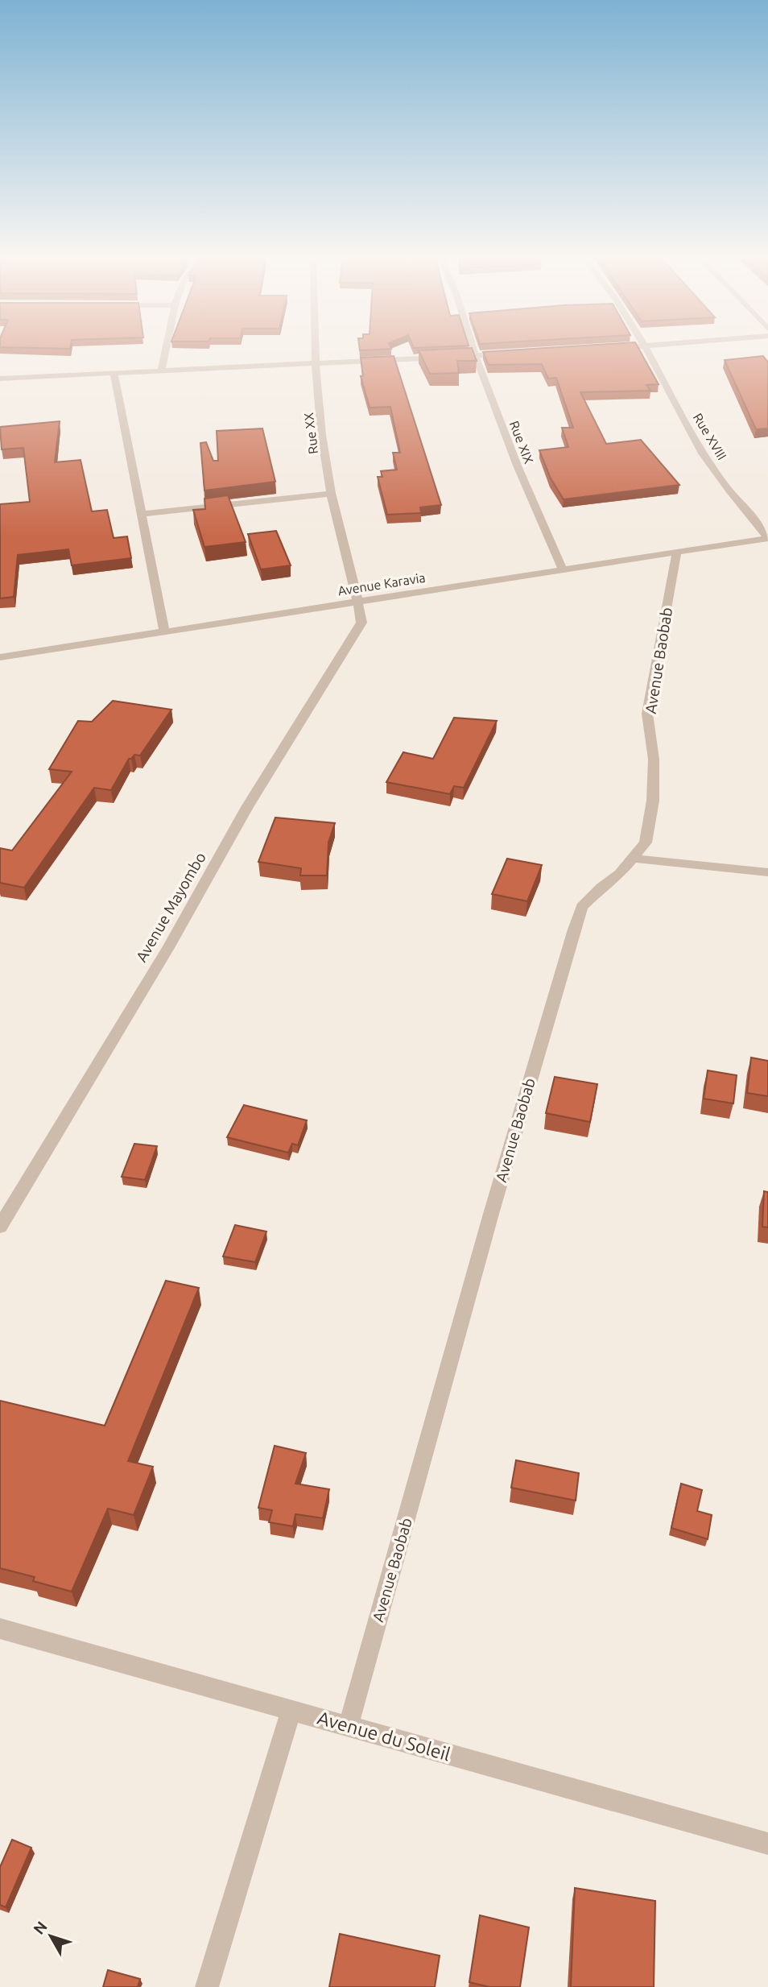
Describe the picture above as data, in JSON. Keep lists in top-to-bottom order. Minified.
{"streets":{"street":["Rue XX","Rue XVIII","Rue XIX","Avenue Karavia","Avenue Baobab","Avenue Mayombo","Avenue du Soleil"]},"crossings":[["Rue XX","Avenue Karavia"],["Rue XX","Avenue Mayombo"],["Rue XVIII","Avenue Karavia"],["Rue XIX","Avenue Karavia"],["Avenue Karavia","Avenue Baobab"],["Avenue Karavia","Avenue Mayombo"],["Avenue Baobab","Avenue du Soleil"]],"north":"top left"}
